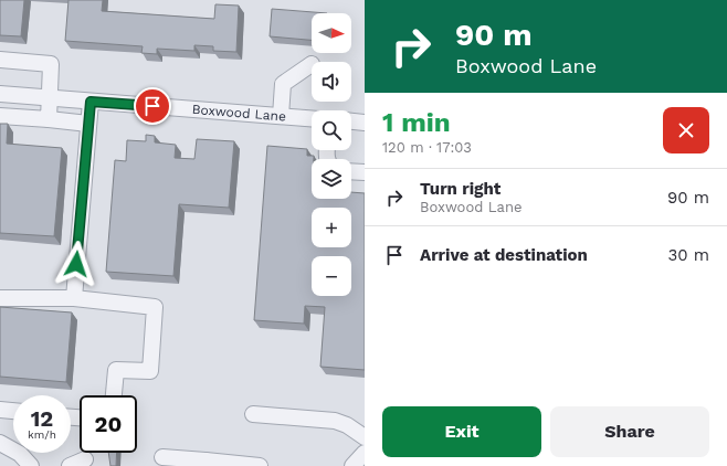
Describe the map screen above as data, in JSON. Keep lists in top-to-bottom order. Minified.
{"streets":{"street":["Boxwood Lane"]},"north":"right","page":{"turn":["90 m","Boxwood Lane"],"map_buttons":["+","−"],"heading":["1 min","120 m · 17:03"],"list":[{"name":"Turn right","note":"Boxwood Lane","value":"90 m"},{"name":"Arrive at destination","value":"30 m"}],"speed":"12 km/h","limit":"20","buttons":["Exit","Share"]}}
